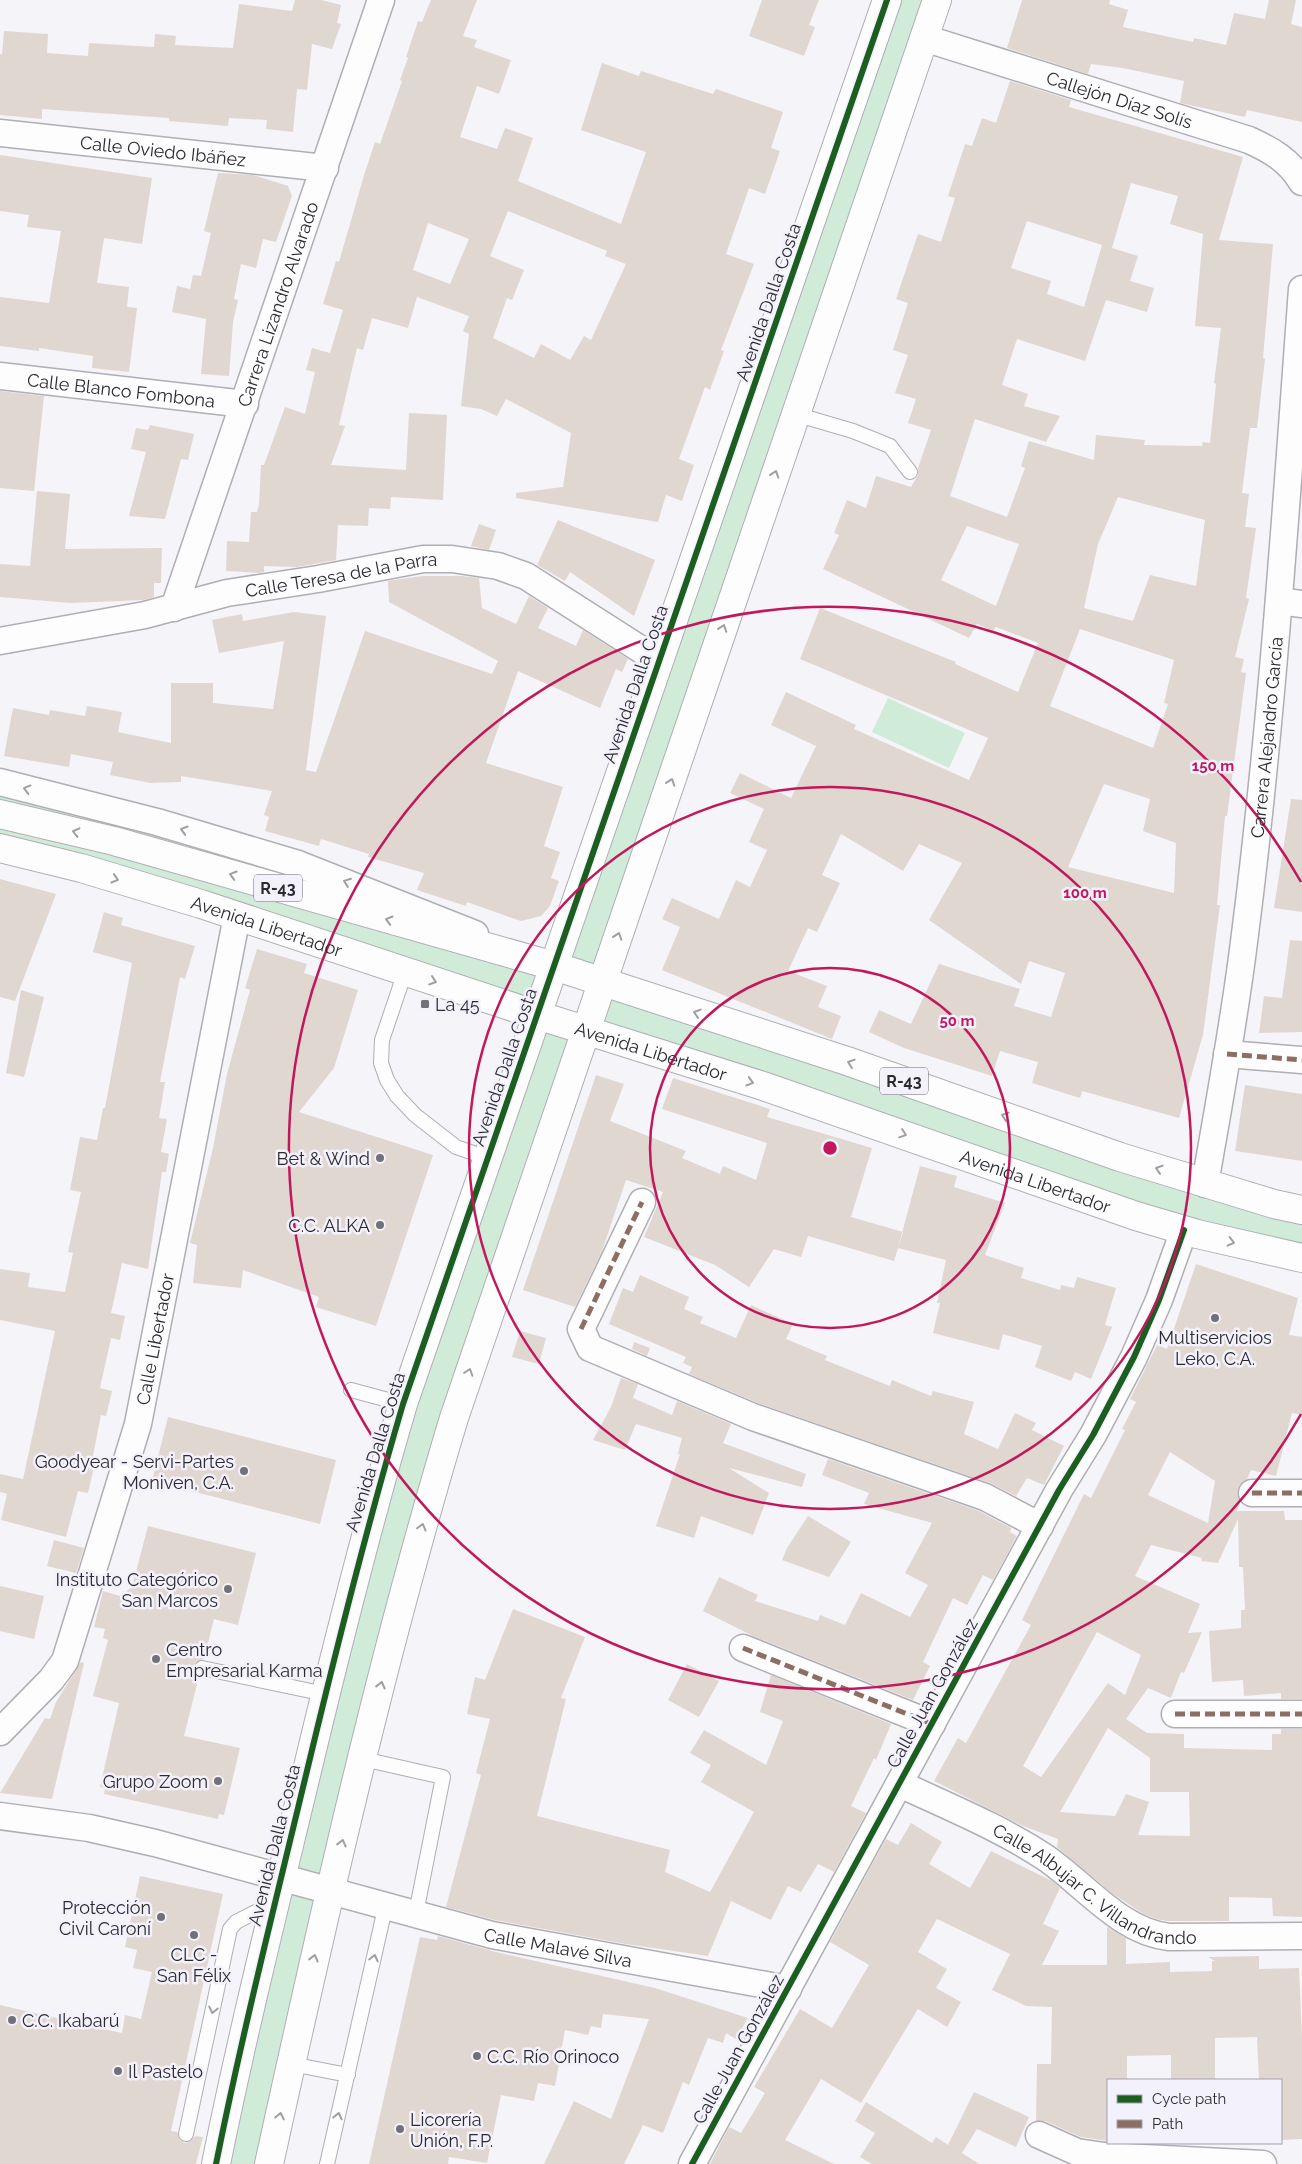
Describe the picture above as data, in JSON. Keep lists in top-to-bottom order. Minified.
{"streets":{"street":["Callejón Díaz Solís","Calle Oviedo Ibáñez","Avenida Dalla Costa","Carrera Lizandro Alvarado","Calle Blanco Fombona","Calle Teresa de la Parra","Carrera Alejandro García","R-43","Avenida Libertador","Calle Libertador","Calle Juan González","Calle Albujar C. Villandrando","Calle Malavé Silva"]},"crossings":[["Calle Oviedo Ibáñez","Carrera Lizandro Alvarado"],["Avenida Dalla Costa","Calle Teresa de la Parra"],["Avenida Dalla Costa","R-43"],["Avenida Dalla Costa","Avenida Libertador"],["Avenida Dalla Costa","Calle Malavé Silva"],["Carrera Lizandro Alvarado","Calle Blanco Fombona"],["Carrera Lizandro Alvarado","Calle Teresa de la Parra"],["Carrera Alejandro García","R-43"],["Avenida Libertador","Calle Libertador"],["Avenida Libertador","Calle Juan González"],["Calle Juan González","Calle Albujar C. Villandrando"],["Calle Juan González","Calle Malavé Silva"]],"places":{"transit":["La 45"],"other":["Bet & Wind","C.C. ALKA","Multiservicios Leko, C.A.","Goodyear - Servi-Partes Moniven, C.A.","Instituto Categórico San Marcos","Centro Empresarial Karma","Grupo Zoom","Protección Civil Caroní","CLC - San Félix","C.C. Ikabarú","C.C. Río Orinoco","Il Pastelo","Licorería Unión, F.P."]},"legend":["Cycle path","Path"],"rings":["150 m","100 m","50 m"]}
